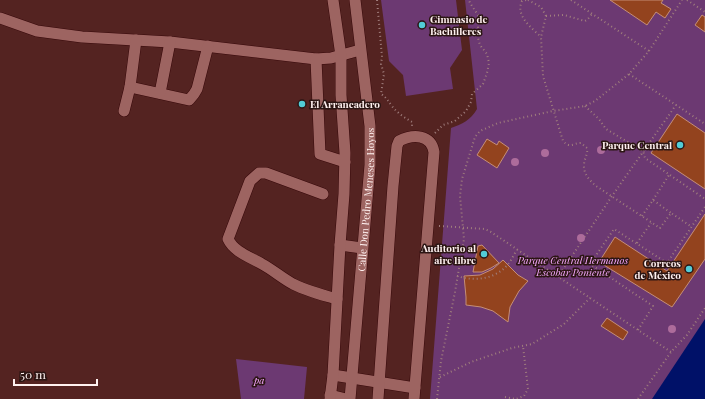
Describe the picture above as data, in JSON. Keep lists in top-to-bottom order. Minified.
{"streets":{"street":["Calle Don Pedro Meneses Hoyos"]},"parks":["Parque Central Hermanos Escobar Poniente","pa"],"places":["Gimnasio de Bachilleres","El Arrancadero","Parque Central","Auditorio al aire libre","Correos de México"],"scale_bar":"50 m"}
